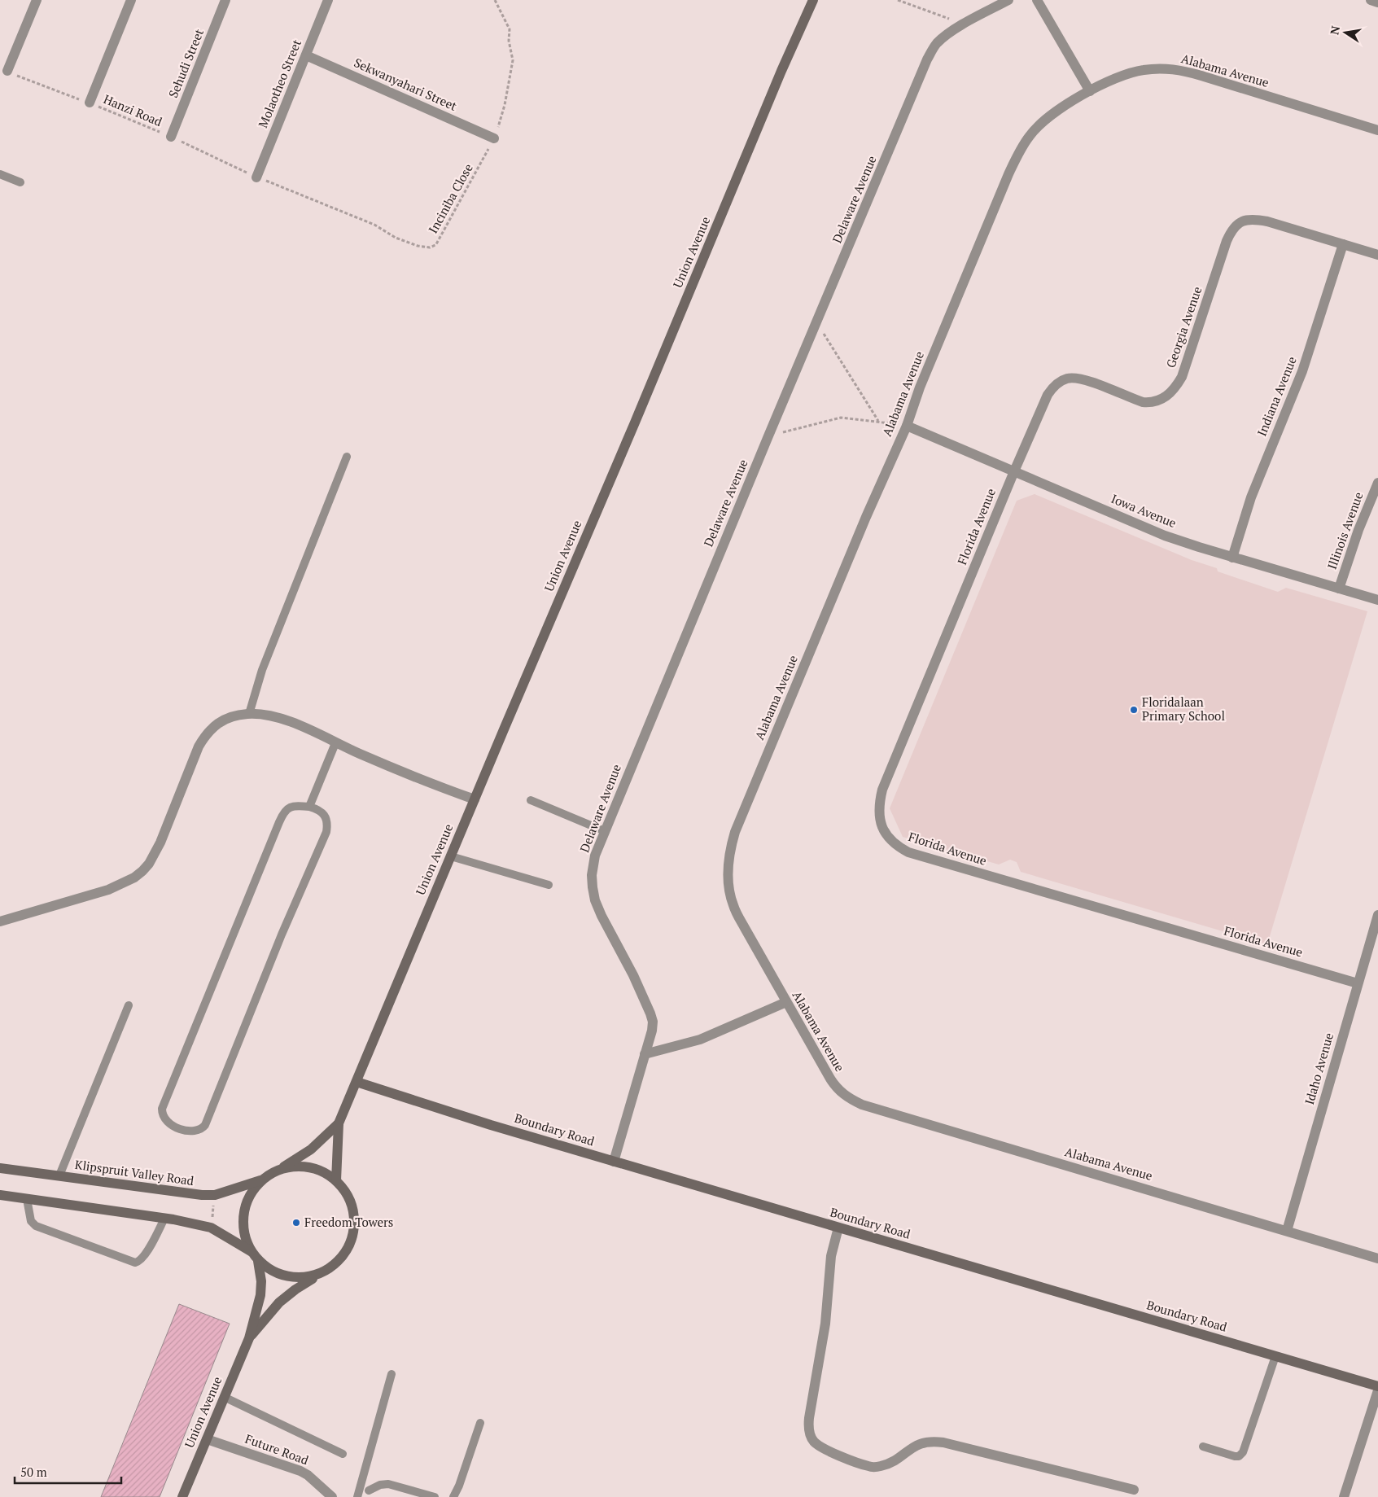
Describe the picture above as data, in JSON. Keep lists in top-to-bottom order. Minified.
{"streets":{"street":["Sehudi Street","Alabama Avenue","Molaotheo Street","Sekwanyahari Street","Delaware Avenue","Union Avenue","Georgia Avenue","Indiana Avenue","Iowa Avenue","Florida Avenue","Illinois Avenue","Idaho Avenue","Boundary Road","Klipspruit Valley Road","Future Road"],"path":["Hanzi Road","Inciniba Close"]},"crossings":[["Sehudi Street","Hanzi Road"],["Alabama Avenue","Iowa Avenue"],["Alabama Avenue","Idaho Avenue"],["Molaotheo Street","Sekwanyahari Street"],["Molaotheo Street","Hanzi Road"],["Molaotheo Street","Inciniba Close"],["Sekwanyahari Street","Inciniba Close"],["Hanzi Road","Inciniba Close"],["Delaware Avenue","Boundary Road"],["Union Avenue","Boundary Road"],["Union Avenue","Klipspruit Valley Road"],["Union Avenue","Future Road"],["Georgia Avenue","Indiana Avenue"],["Georgia Avenue","Iowa Avenue"],["Georgia Avenue","Florida Avenue"],["Indiana Avenue","Iowa Avenue"],["Iowa Avenue","Florida Avenue"],["Iowa Avenue","Illinois Avenue"],["Florida Avenue","Idaho Avenue"]],"places":["Floridalaan Primary School","Freedom Towers"],"scale_bar":"50 m","north":"left"}
